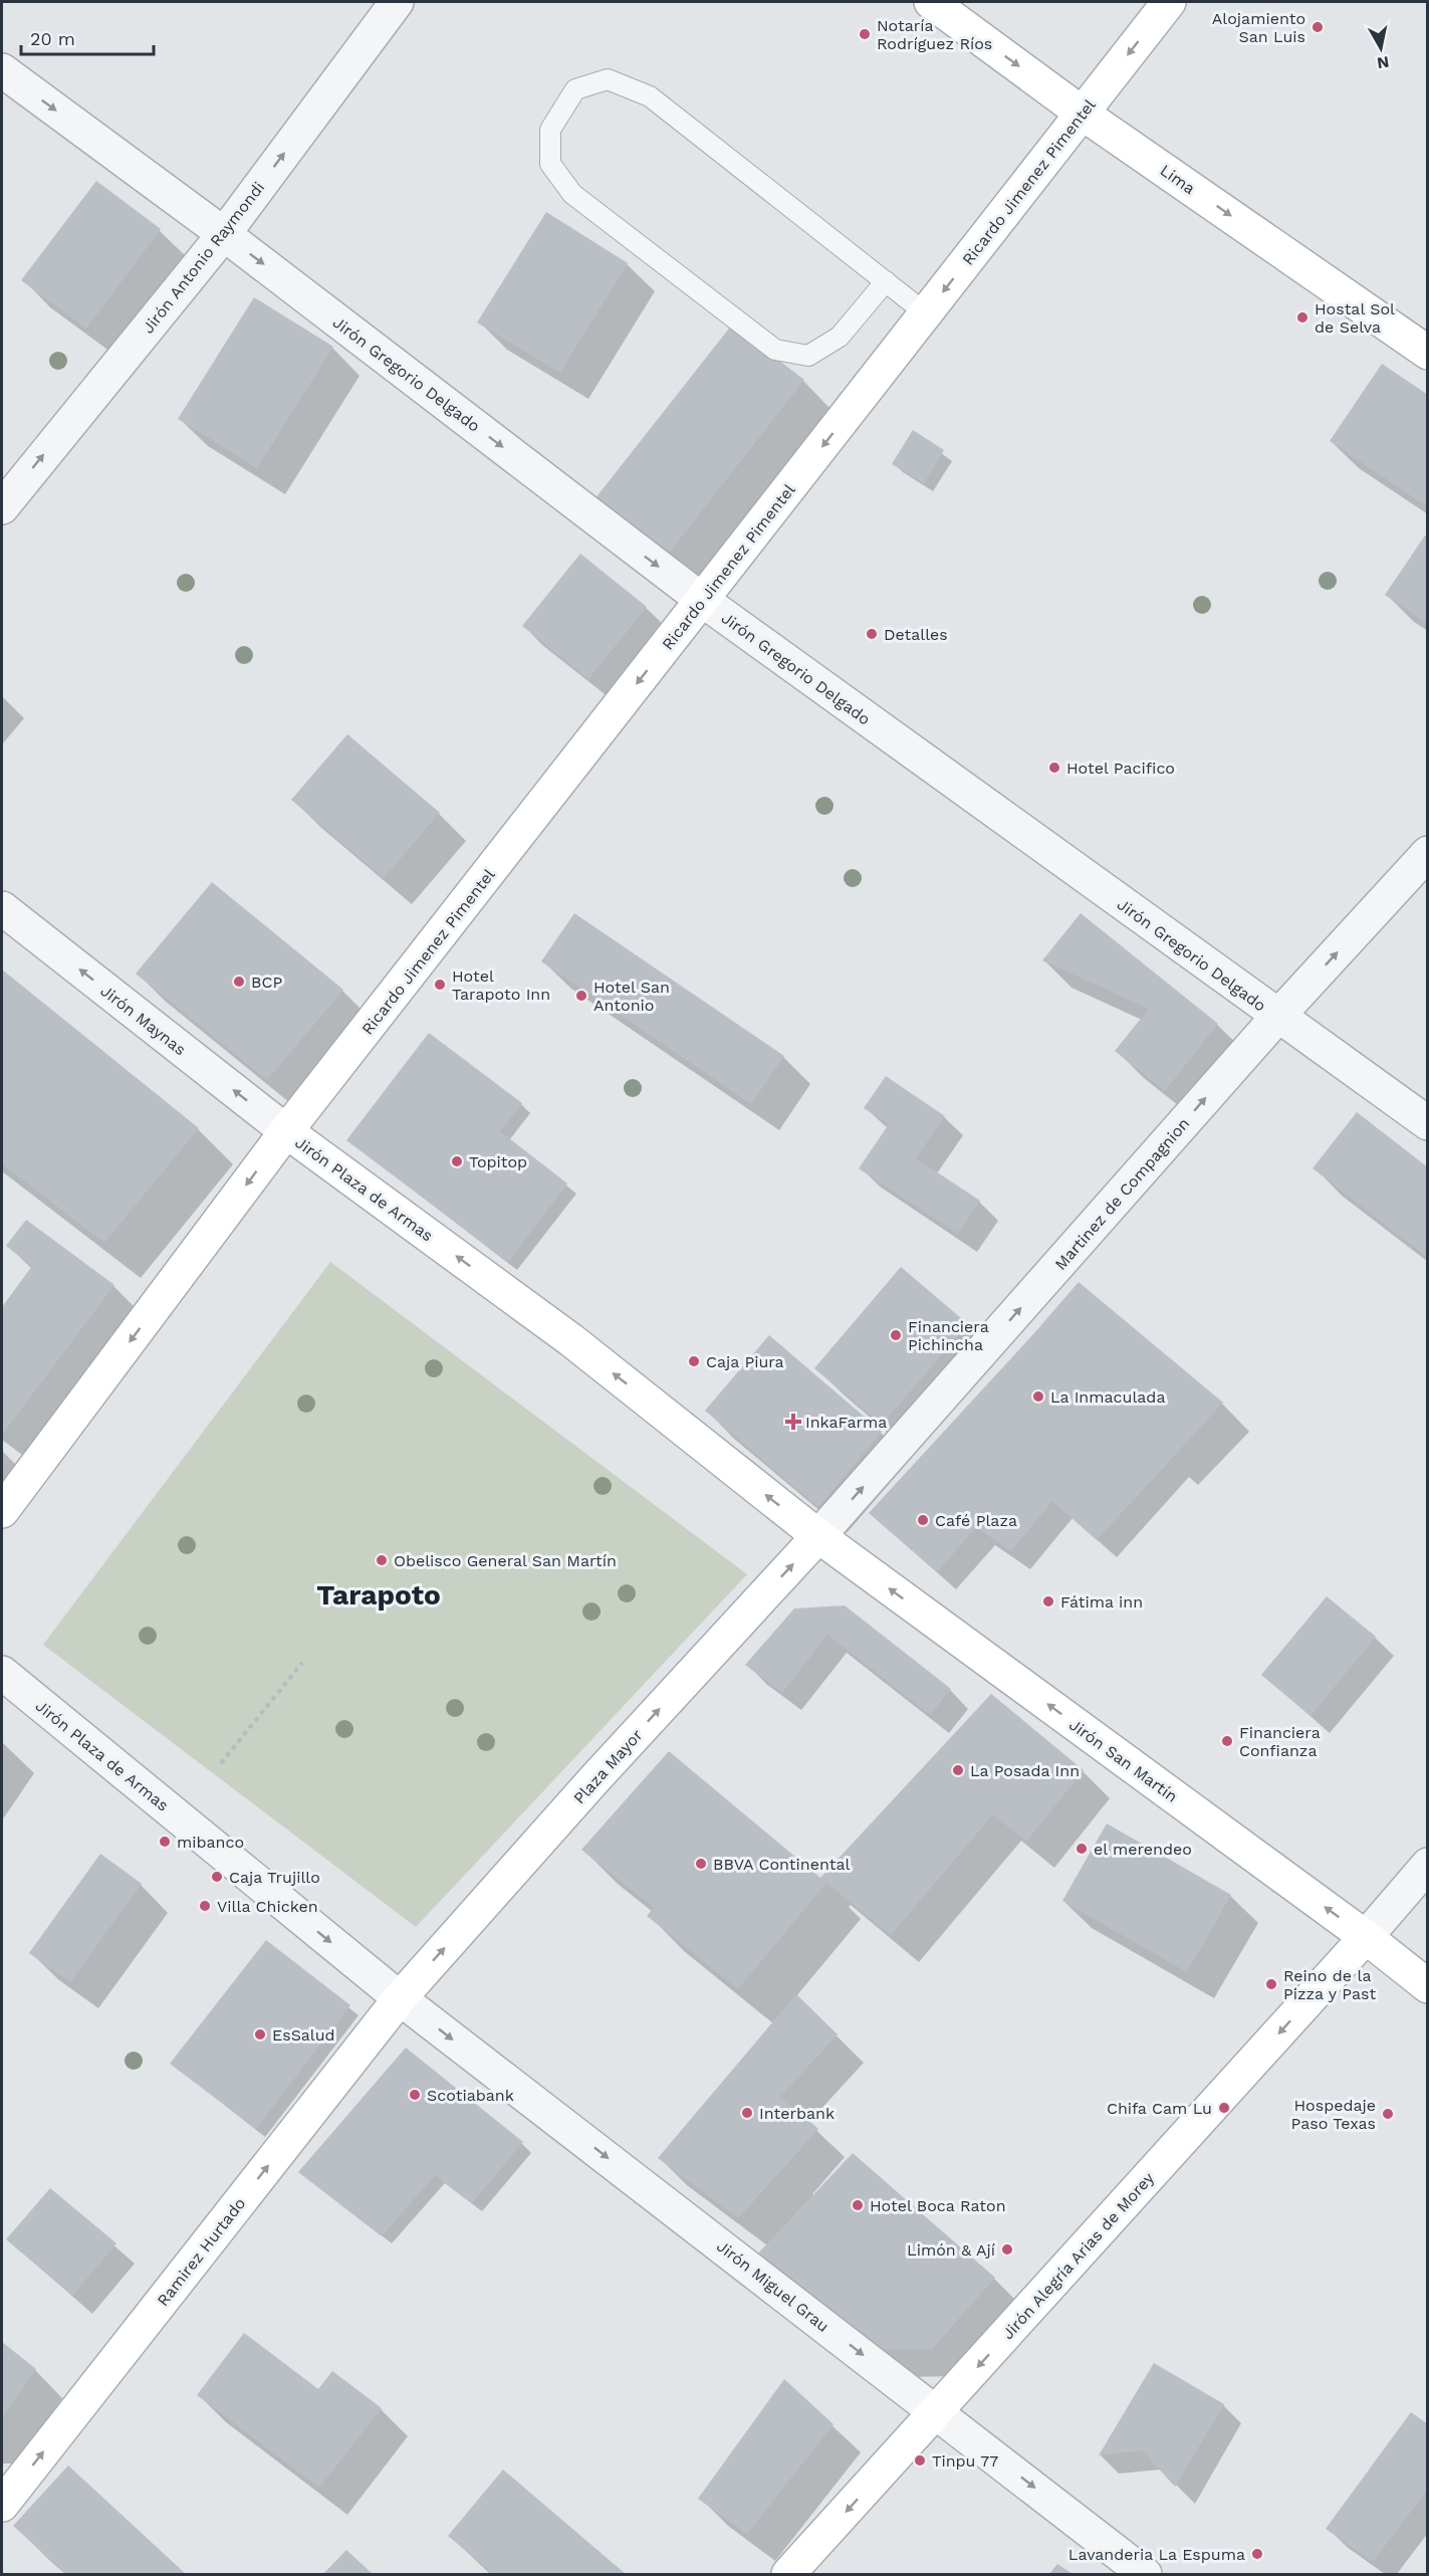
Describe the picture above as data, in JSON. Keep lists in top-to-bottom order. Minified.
{"streets":{"street":["Lima","Ricardo Jimenez Pimentel","Jirón Antonio Raymondi","Jirón Gregorio Delgado","Jirón Maynas","Jirón Plaza de Armas","Martinez de Compagnion","Jirón San Martín","Plaza Mayor","Ramirez Hurtado","Jirón Alegría Arias de Morey","Jirón Miguel Grau"]},"crossings":[["Lima","Ricardo Jimenez Pimentel"],["Ricardo Jimenez Pimentel","Jirón Gregorio Delgado"],["Ricardo Jimenez Pimentel","Jirón Maynas"],["Ricardo Jimenez Pimentel","Jirón Plaza de Armas"],["Jirón Antonio Raymondi","Jirón Gregorio Delgado"],["Jirón Gregorio Delgado","Martinez de Compagnion"],["Jirón Maynas","Jirón Plaza de Armas"],["Jirón Plaza de Armas","Martinez de Compagnion"],["Jirón Plaza de Armas","Jirón San Martín"],["Jirón Plaza de Armas","Plaza Mayor"],["Jirón Plaza de Armas","Ramirez Hurtado"],["Jirón Plaza de Armas","Jirón Miguel Grau"],["Martinez de Compagnion","Jirón San Martín"],["Martinez de Compagnion","Plaza Mayor"],["Jirón San Martín","Plaza Mayor"],["Jirón San Martín","Jirón Alegría Arias de Morey"],["Plaza Mayor","Ramirez Hurtado"],["Plaza Mayor","Jirón Miguel Grau"],["Ramirez Hurtado","Jirón Miguel Grau"],["Jirón Alegría Arias de Morey","Jirón Miguel Grau"]],"one_way":["Lima","Ricardo Jimenez Pimentel","Jirón Antonio Raymondi","Jirón Gregorio Delgado","Jirón Maynas","Martinez de Compagnion","Jirón San Martín","Plaza Mayor","Ramirez Hurtado","Jirón Alegría Arias de Morey","Jirón Miguel Grau"],"districts":["Tarapoto"],"places":{"other":["Alojamiento San Luis","Notaría Rodríguez Ríos","Hostal Sol de Selva","Detalles","Hotel Pacifico","BCP","Hotel Tarapoto Inn","Hotel San Antonio","Topitop","Financiera Pichincha","Caja Piura","La Inmaculada","Café Plaza","Obelisco General San Martín","Fátima inn","Financiera Confianza","La Posada Inn","mibanco","el merendeo","BBVA Continental","Caja Trujillo","Villa Chicken","Reino de la Pizza y Past","EsSalud","Scotiabank","Chifa Cam Lu","Interbank","Hospedaje Paso Texas","Hotel Boca Raton","Limón & Ají","Tinpu 77","Lavanderia La Espuma"],"health":["InkaFarma"]},"scale_bar":"20 m","north":"bottom"}
